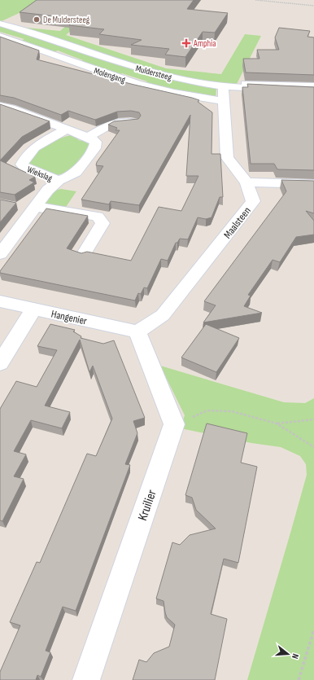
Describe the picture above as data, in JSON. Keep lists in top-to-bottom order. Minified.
{"streets":{"street":["Muldersteeg","Molengang","Wiekslag","Maalsteen","Hangenier","Kruilier"]},"crossings":[["Muldersteeg","Maalsteen"],["Molengang","Maalsteen"],["Maalsteen","Hangenier"]],"places":{"other":["De Muldersteeg"],"health":["Amphia"]},"north":"right"}
